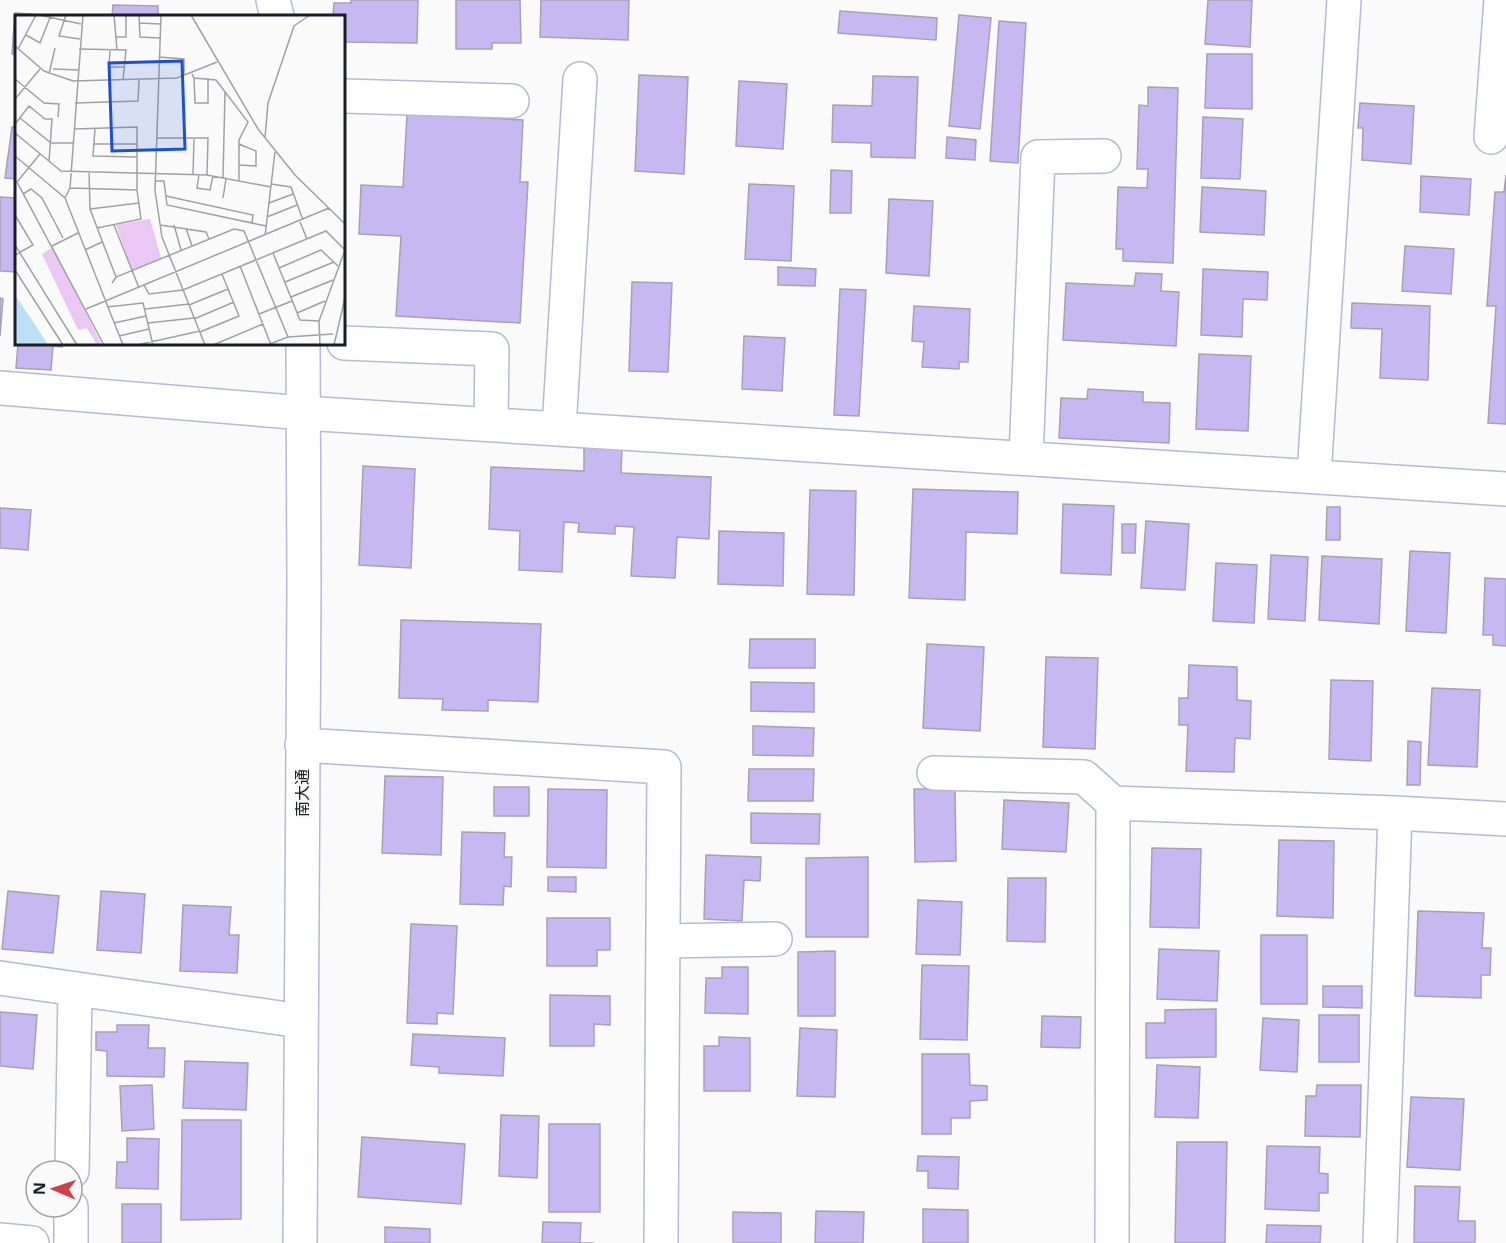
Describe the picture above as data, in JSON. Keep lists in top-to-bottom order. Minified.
{"streets":{"street":["南大通"]},"north":"left"}
